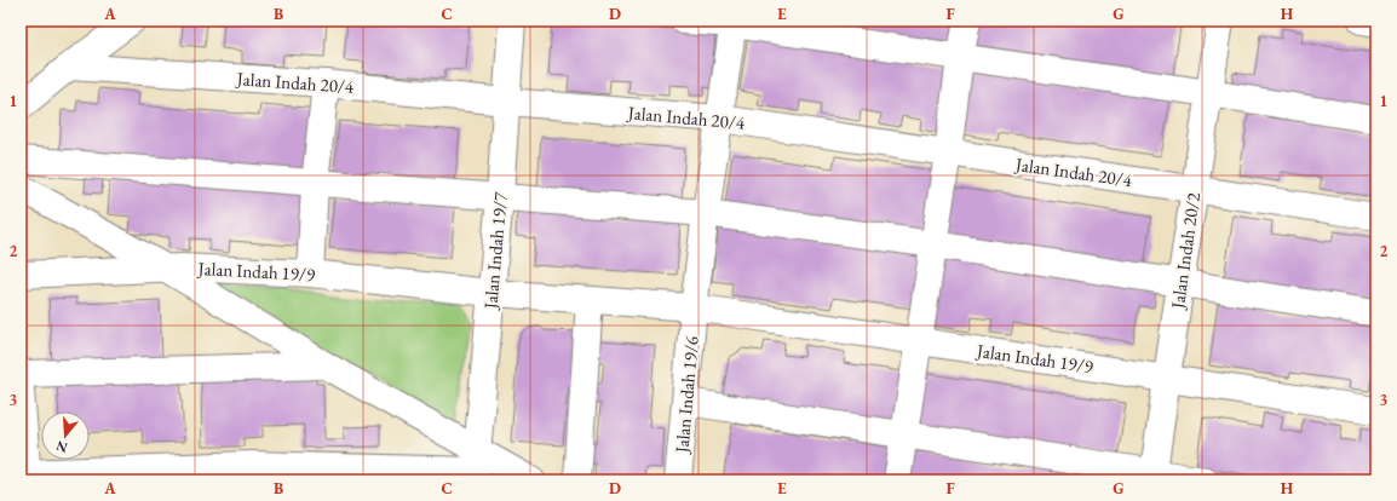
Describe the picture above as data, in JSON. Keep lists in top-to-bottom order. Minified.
{"streets":{"street":["Jalan Indah 20/4","Jalan Indah 19/7","Jalan Indah 20/2","Jalan Indah 19/9","Jalan Indah 19/6"]},"crossings":[["Jalan Indah 20/4","Jalan Indah 19/7"],["Jalan Indah 20/4","Jalan Indah 20/2"],["Jalan Indah 20/4","Jalan Indah 19/6"],["Jalan Indah 19/7","Jalan Indah 19/9"],["Jalan Indah 20/2","Jalan Indah 19/9"],["Jalan Indah 19/9","Jalan Indah 19/6"]],"north":"bottom","grid":{"columns":["A","B","C","D","E","F","G","H"],"rows":["1","2","3"]}}
